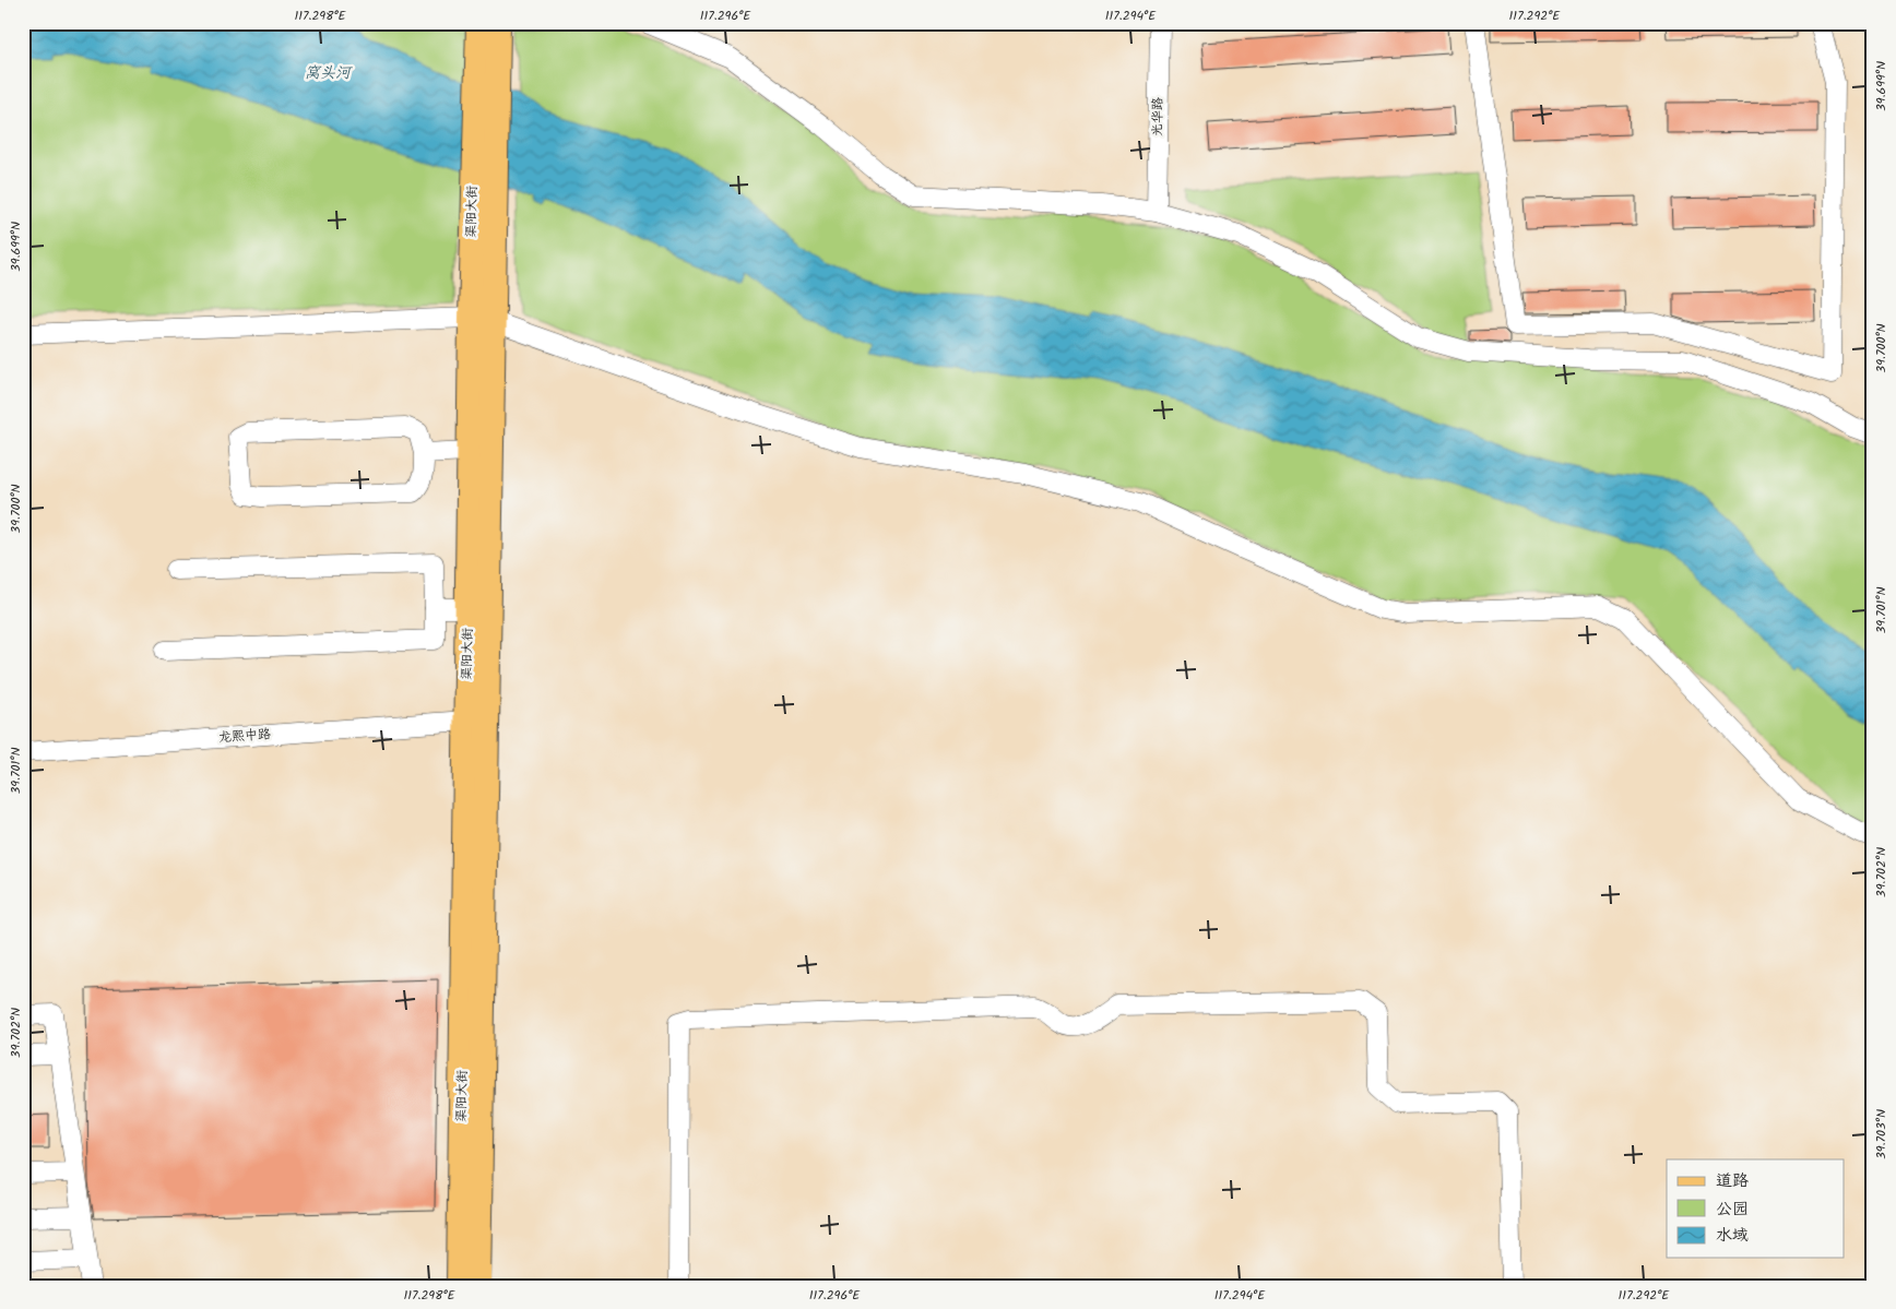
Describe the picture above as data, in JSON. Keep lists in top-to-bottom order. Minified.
{"streets":{"main road":["渠阳大街"],"street":["光华路","龙熙中路"]},"crossings":[["渠阳大街","龙熙中路"]],"water":["窝头河"],"legend":["道路","公园","水域"],"coordinates":["117.298°E","117.296°E","117.294°E","117.292°E","39.699°N","39.700°N","39.701°N","39.702°N","39.703°N"]}
